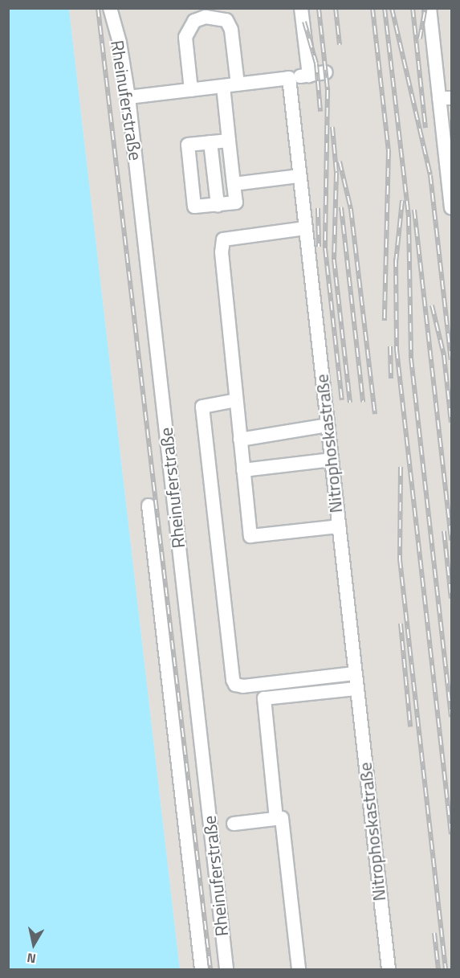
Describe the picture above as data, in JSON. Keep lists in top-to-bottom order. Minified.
{"streets":{"street":["Rheinuferstraße","Nitrophoskastraße"]},"north":"bottom"}
